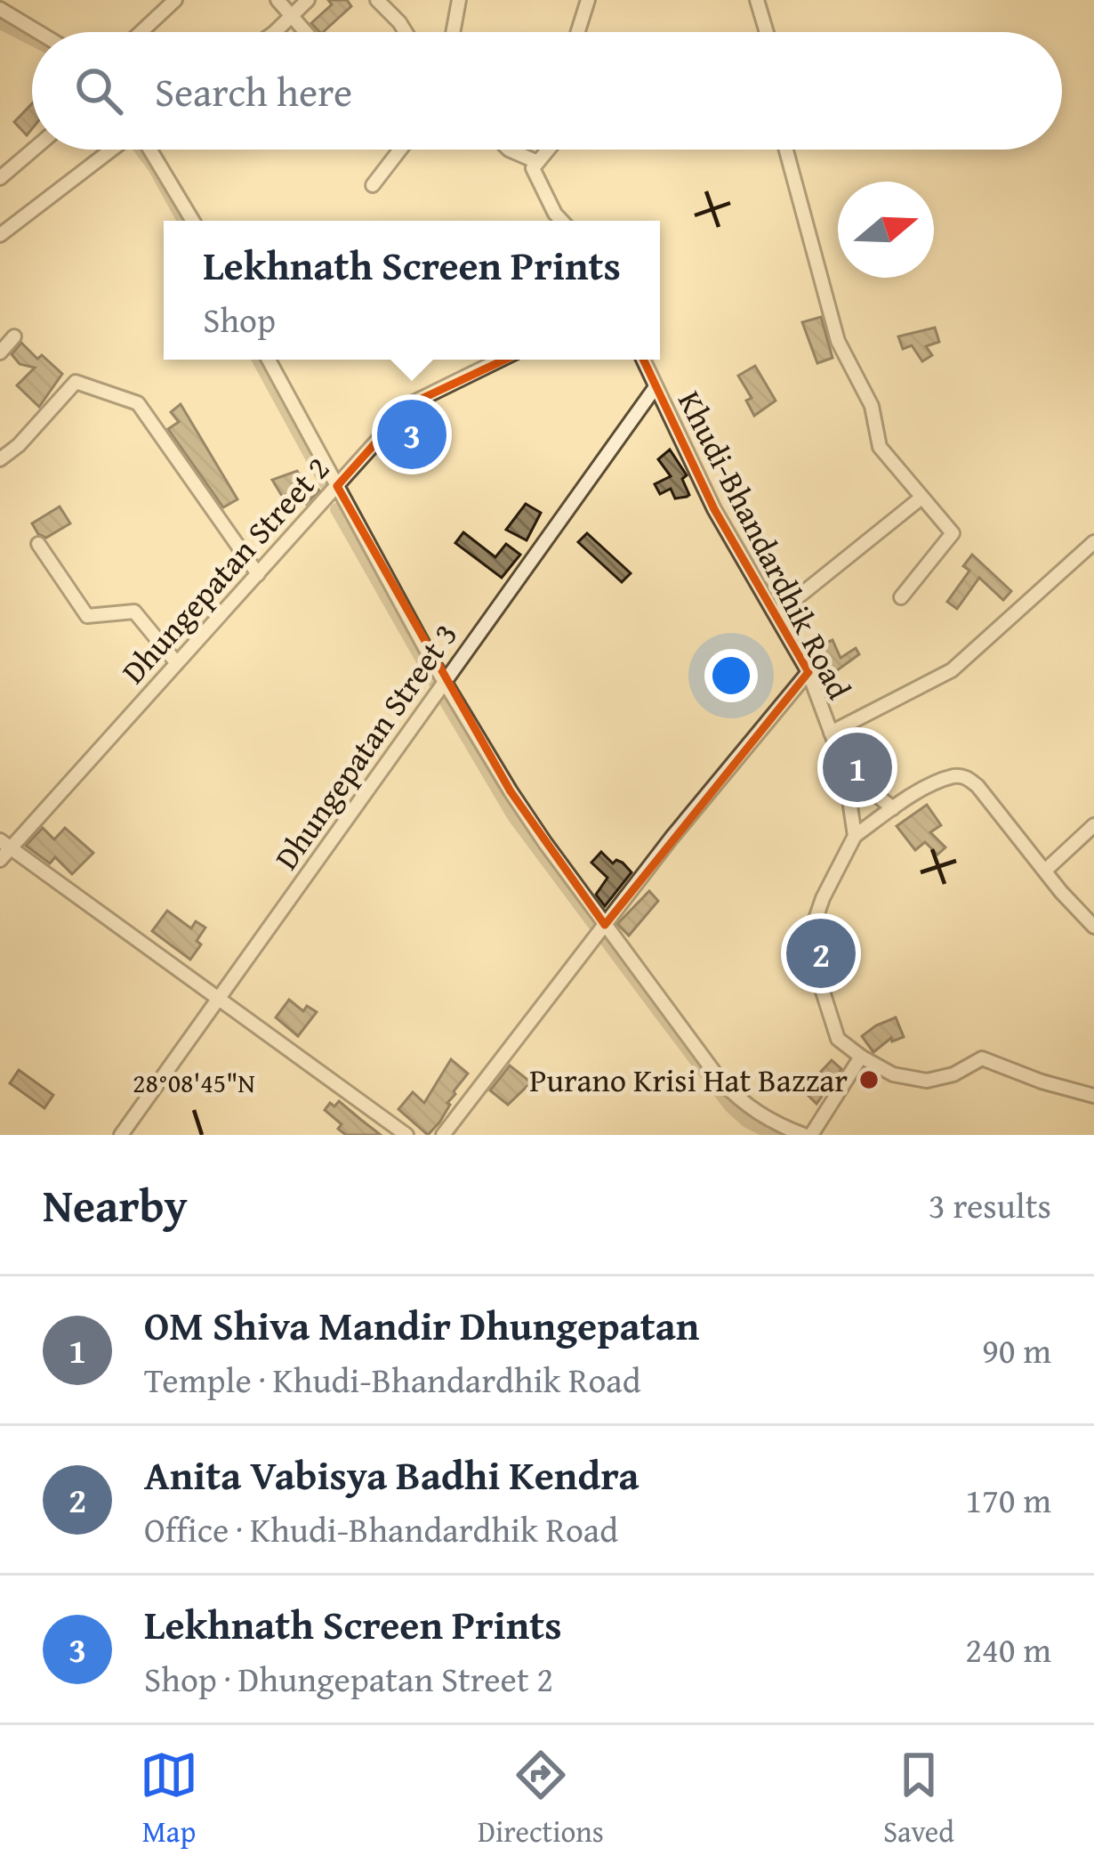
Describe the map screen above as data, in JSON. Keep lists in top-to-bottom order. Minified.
{"streets":{"street":["Khudi-Bhandardhik Road","Dhungepatan Street 2","Dhungepatan Street 3"]},"crossings":[["Khudi-Bhandardhik Road","Dhungepatan Street 3"]],"places":["Purano Krisi Hat Bazzar"],"north":"right","page":{"search":"Search here","popup":["Lekhnath Screen Prints","Shop"],"pins":["3","1","2"],"heading":["Nearby","3 results"],"list":[{"mark":"1","name":"OM Shiva Mandir Dhungepatan","note":"Temple · Khudi-Bhandardhik Road","value":"90 m"},{"mark":"2","name":"Anita Vabisya Badhi Kendra","note":"Office · Khudi-Bhandardhik Road","value":"170 m"},{"mark":"3","name":"Lekhnath Screen Prints","note":"Shop · Dhungepatan Street 2","value":"240 m"}],"nav":["Map","Directions","Saved"]},"coordinates":["28°08'45\"N"]}
